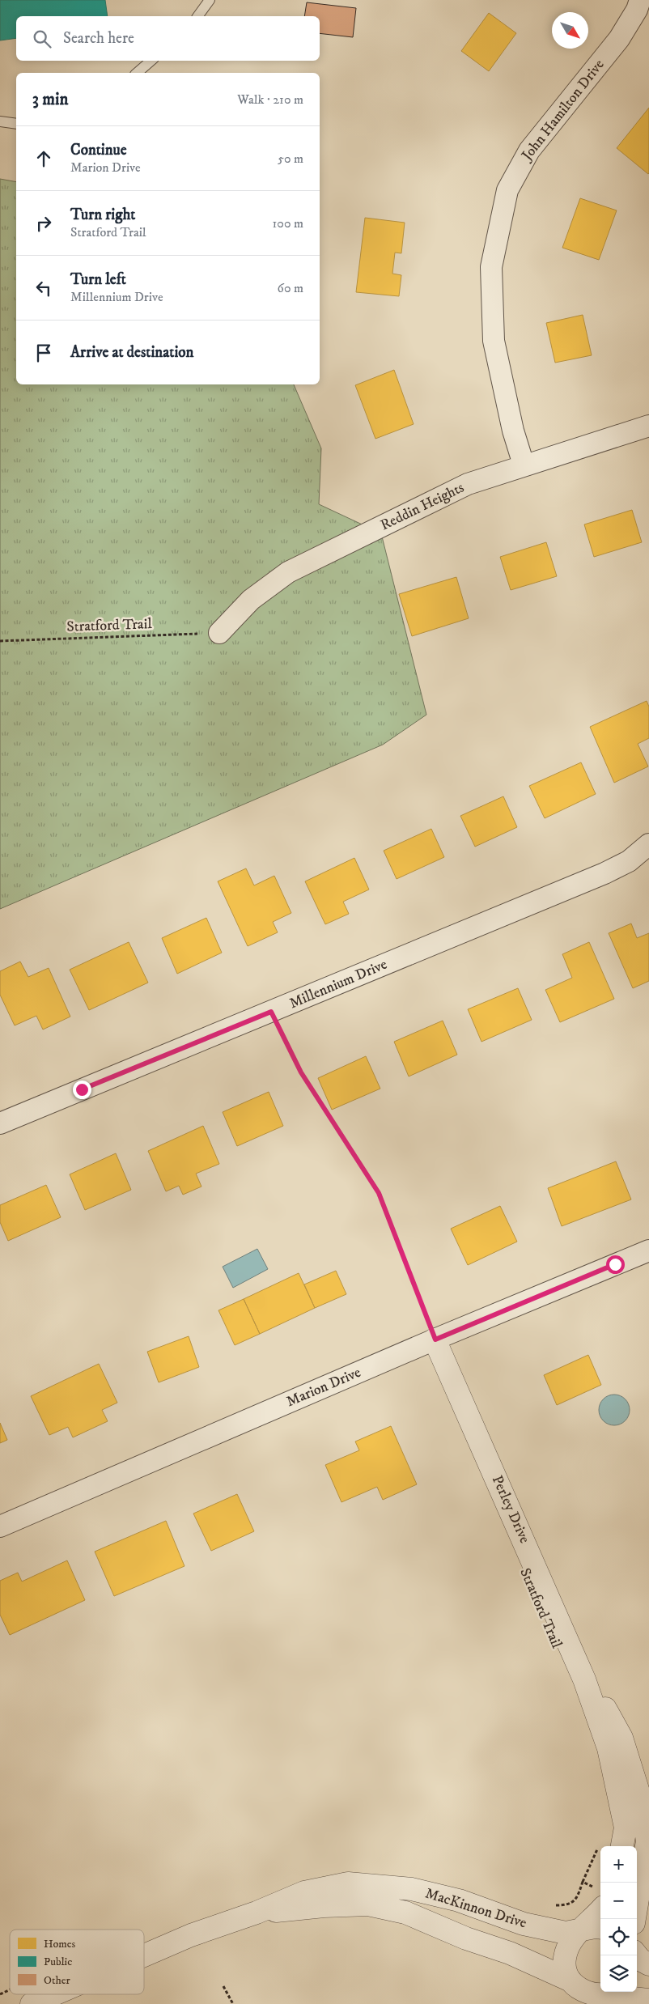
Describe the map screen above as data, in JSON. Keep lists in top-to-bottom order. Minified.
{"streets":{"street":["John Hamilton Drive","Reddin Heights","Millennium Drive","Marion Drive","Perley Drive","MacKinnon Drive"],"path":["Stratford Trail"]},"crossings":[["John Hamilton Drive","Reddin Heights"],["Reddin Heights","Stratford Trail"],["Marion Drive","Perley Drive"]],"legend":["Homes","Public","Other"],"north":"bottom right","page":{"search":"Search here","heading":["3 min","Walk · 210 m"],"list":[["Continue","Marion Drive","50 m"],["Turn right","Stratford Trail","100 m"],["Turn left","Millennium Drive","60 m"],"Arrive at destination"],"map_buttons":["+","−"]}}
